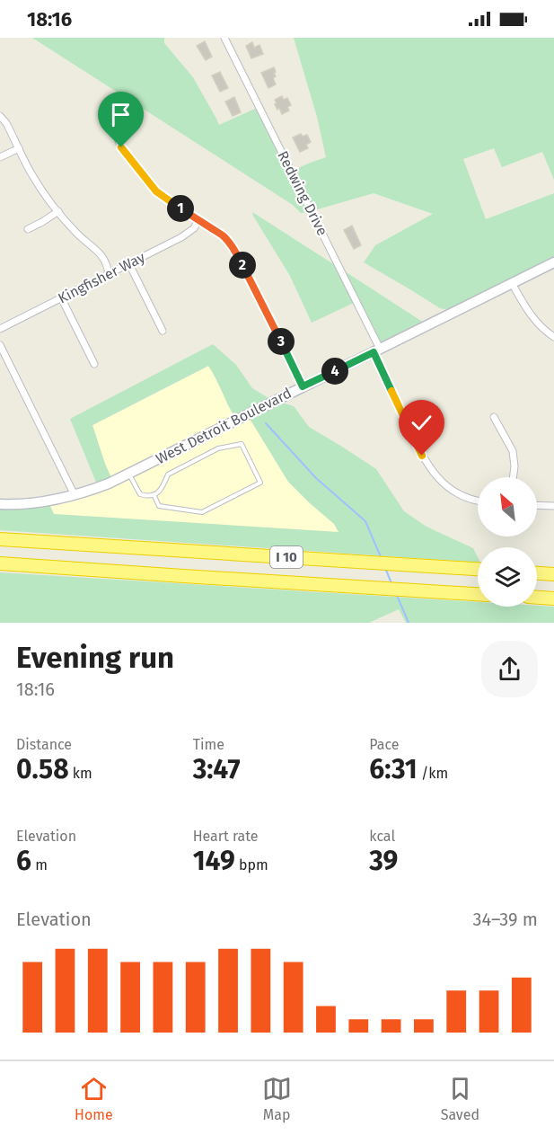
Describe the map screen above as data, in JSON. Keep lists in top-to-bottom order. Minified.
{"streets":{"highway":["I 10"],"street":["Redwing Drive","Kingfisher Way","West Detroit Boulevard"]},"crossings":[["Redwing Drive","West Detroit Boulevard"]],"north":"top left","page":{"status":"18:16","pins":["1","2","3","4"],"heading":["Evening run","18:16"],"stats":[["Distance","0.58 km"],["Time","3:47"],["Pace","6:31 /km"],["Elevation","6 m"],["Heart rate","149 bpm"],["kcal","39"]],"chart":["Elevation","34–39 m"],"tabs":["Home","Map","Saved"]}}
